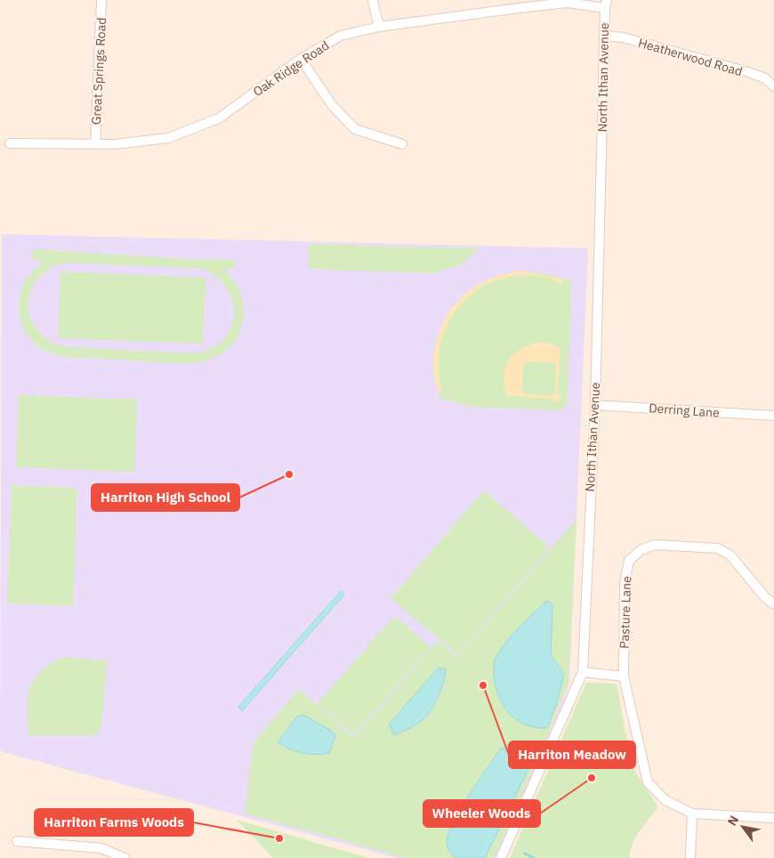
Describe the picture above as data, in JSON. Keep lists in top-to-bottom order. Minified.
{"streets":{"street":["Heatherwood Road","Oak Ridge Road","Great Springs Road","North Ithan Avenue","Derring Lane","Pasture Lane"]},"crossings":[["Heatherwood Road","North Ithan Avenue"],["Oak Ridge Road","Great Springs Road"],["Oak Ridge Road","North Ithan Avenue"],["North Ithan Avenue","Derring Lane"]],"places":["Harriton High School","Harriton Meadow","Wheeler Woods","Harriton Farms Woods"],"north":"top left"}
